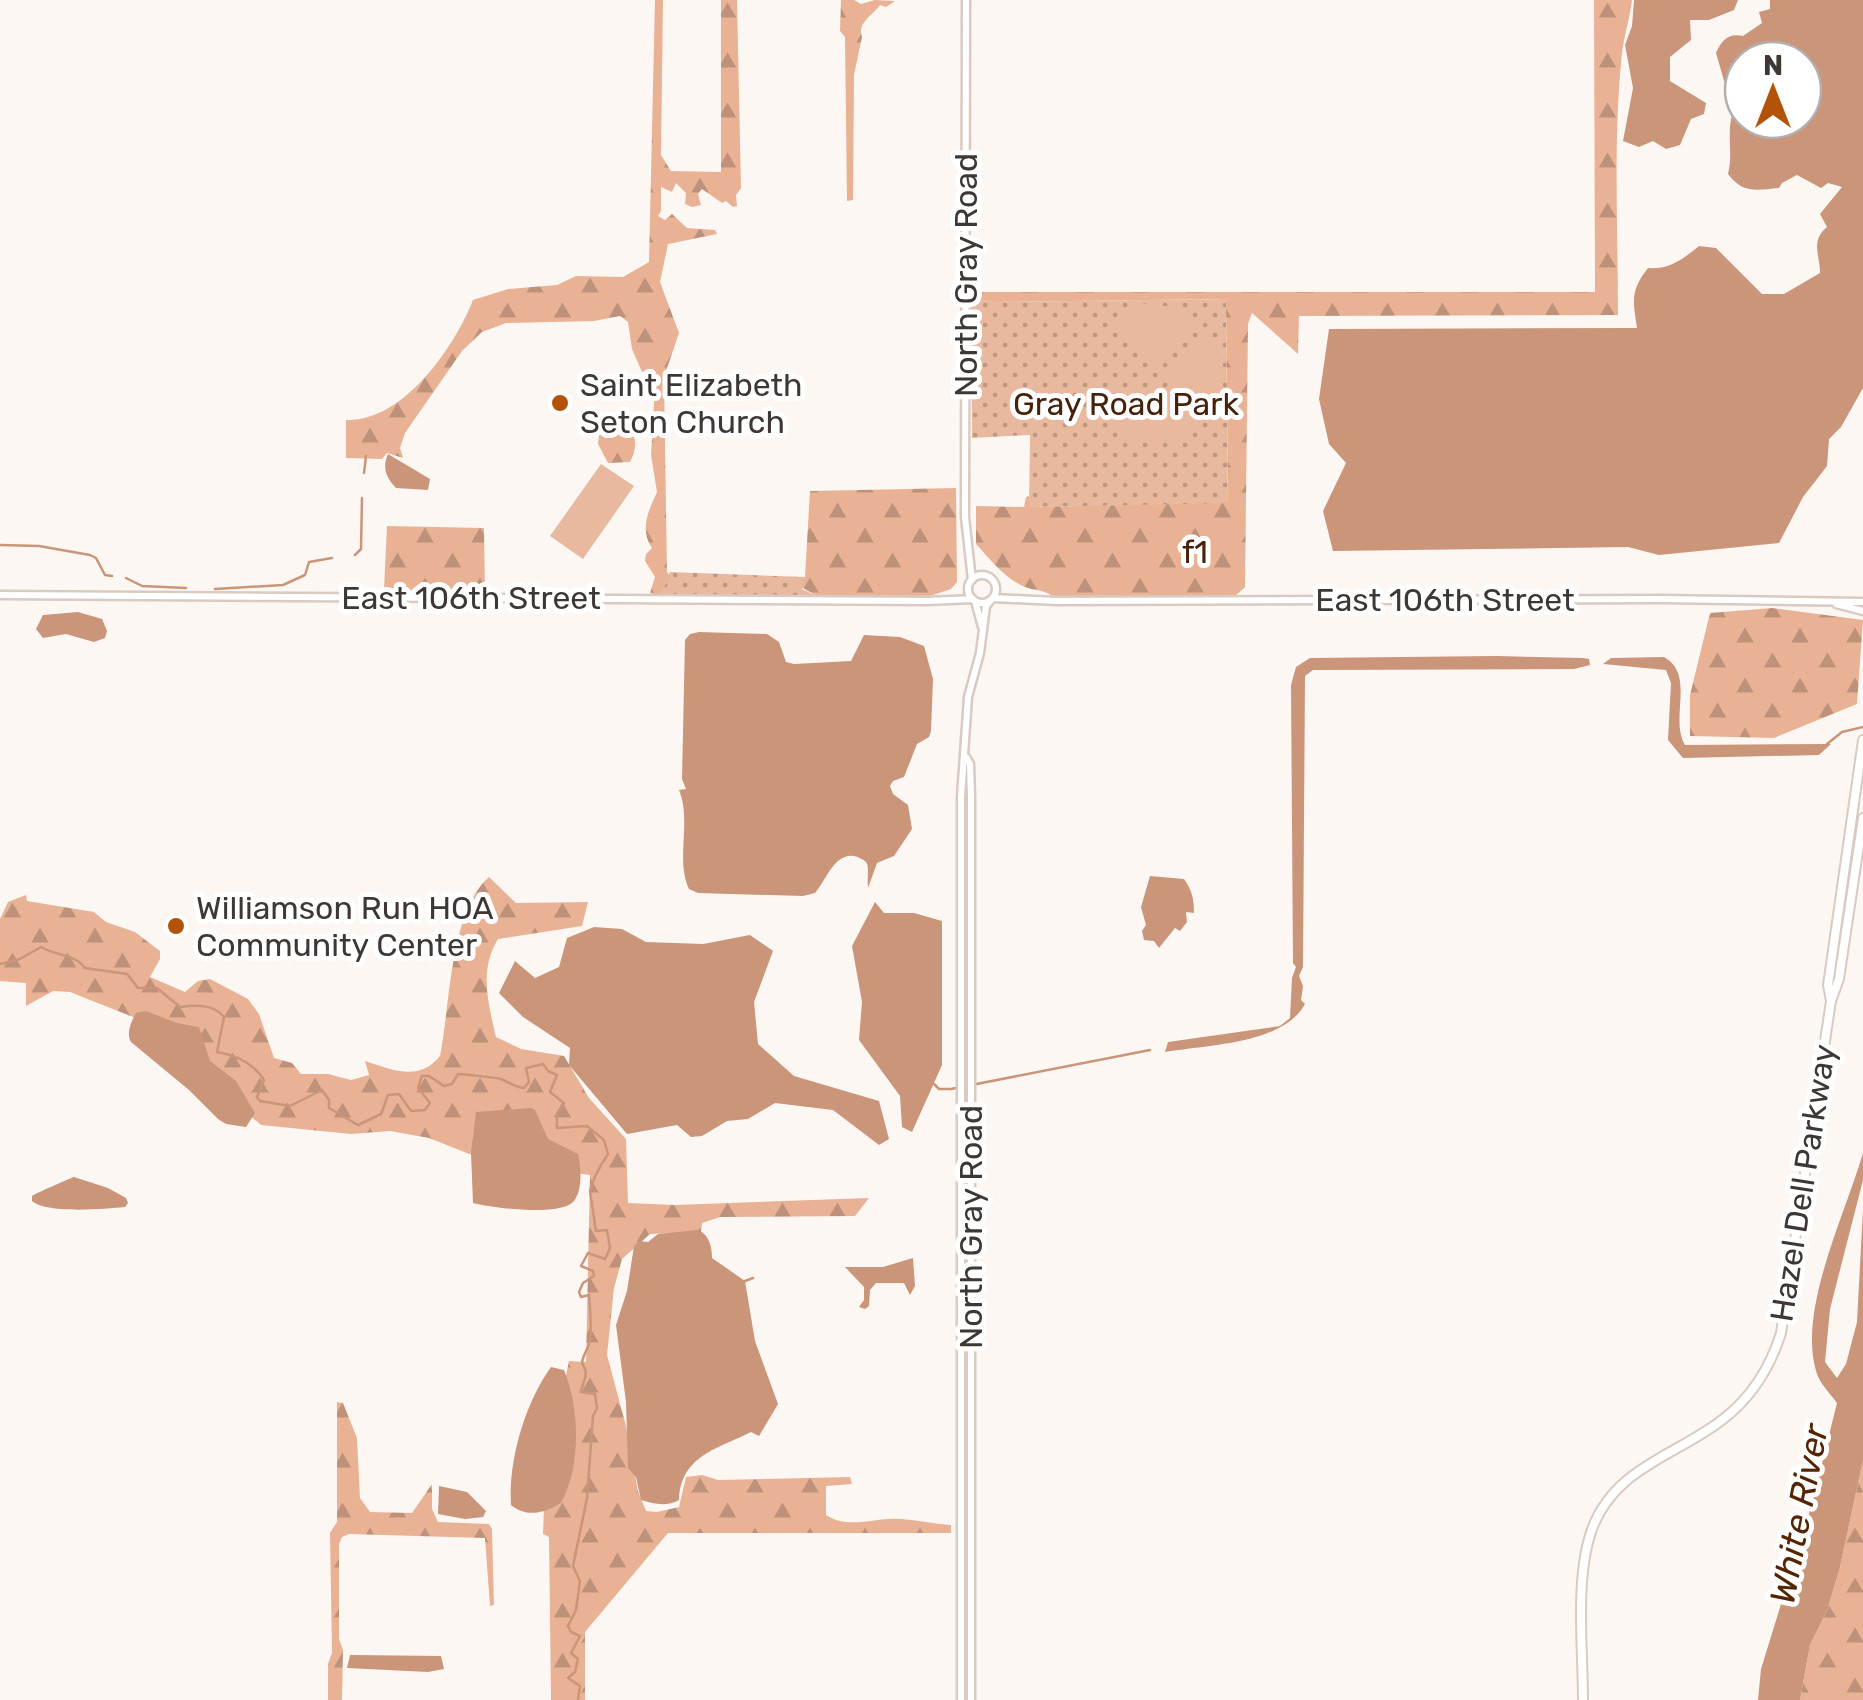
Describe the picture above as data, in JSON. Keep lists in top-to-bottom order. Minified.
{"streets":{"main road":["Hazel Dell Parkway"],"street":["North Gray Road","East 106th Street"]},"crossings":[["North Gray Road","East 106th Street"]],"water":["White River"],"parks":["Gray Road Park","f1"],"places":["Saint Elizabeth Seton Church","Williamson Run HOA Community Center"],"north":"top"}
